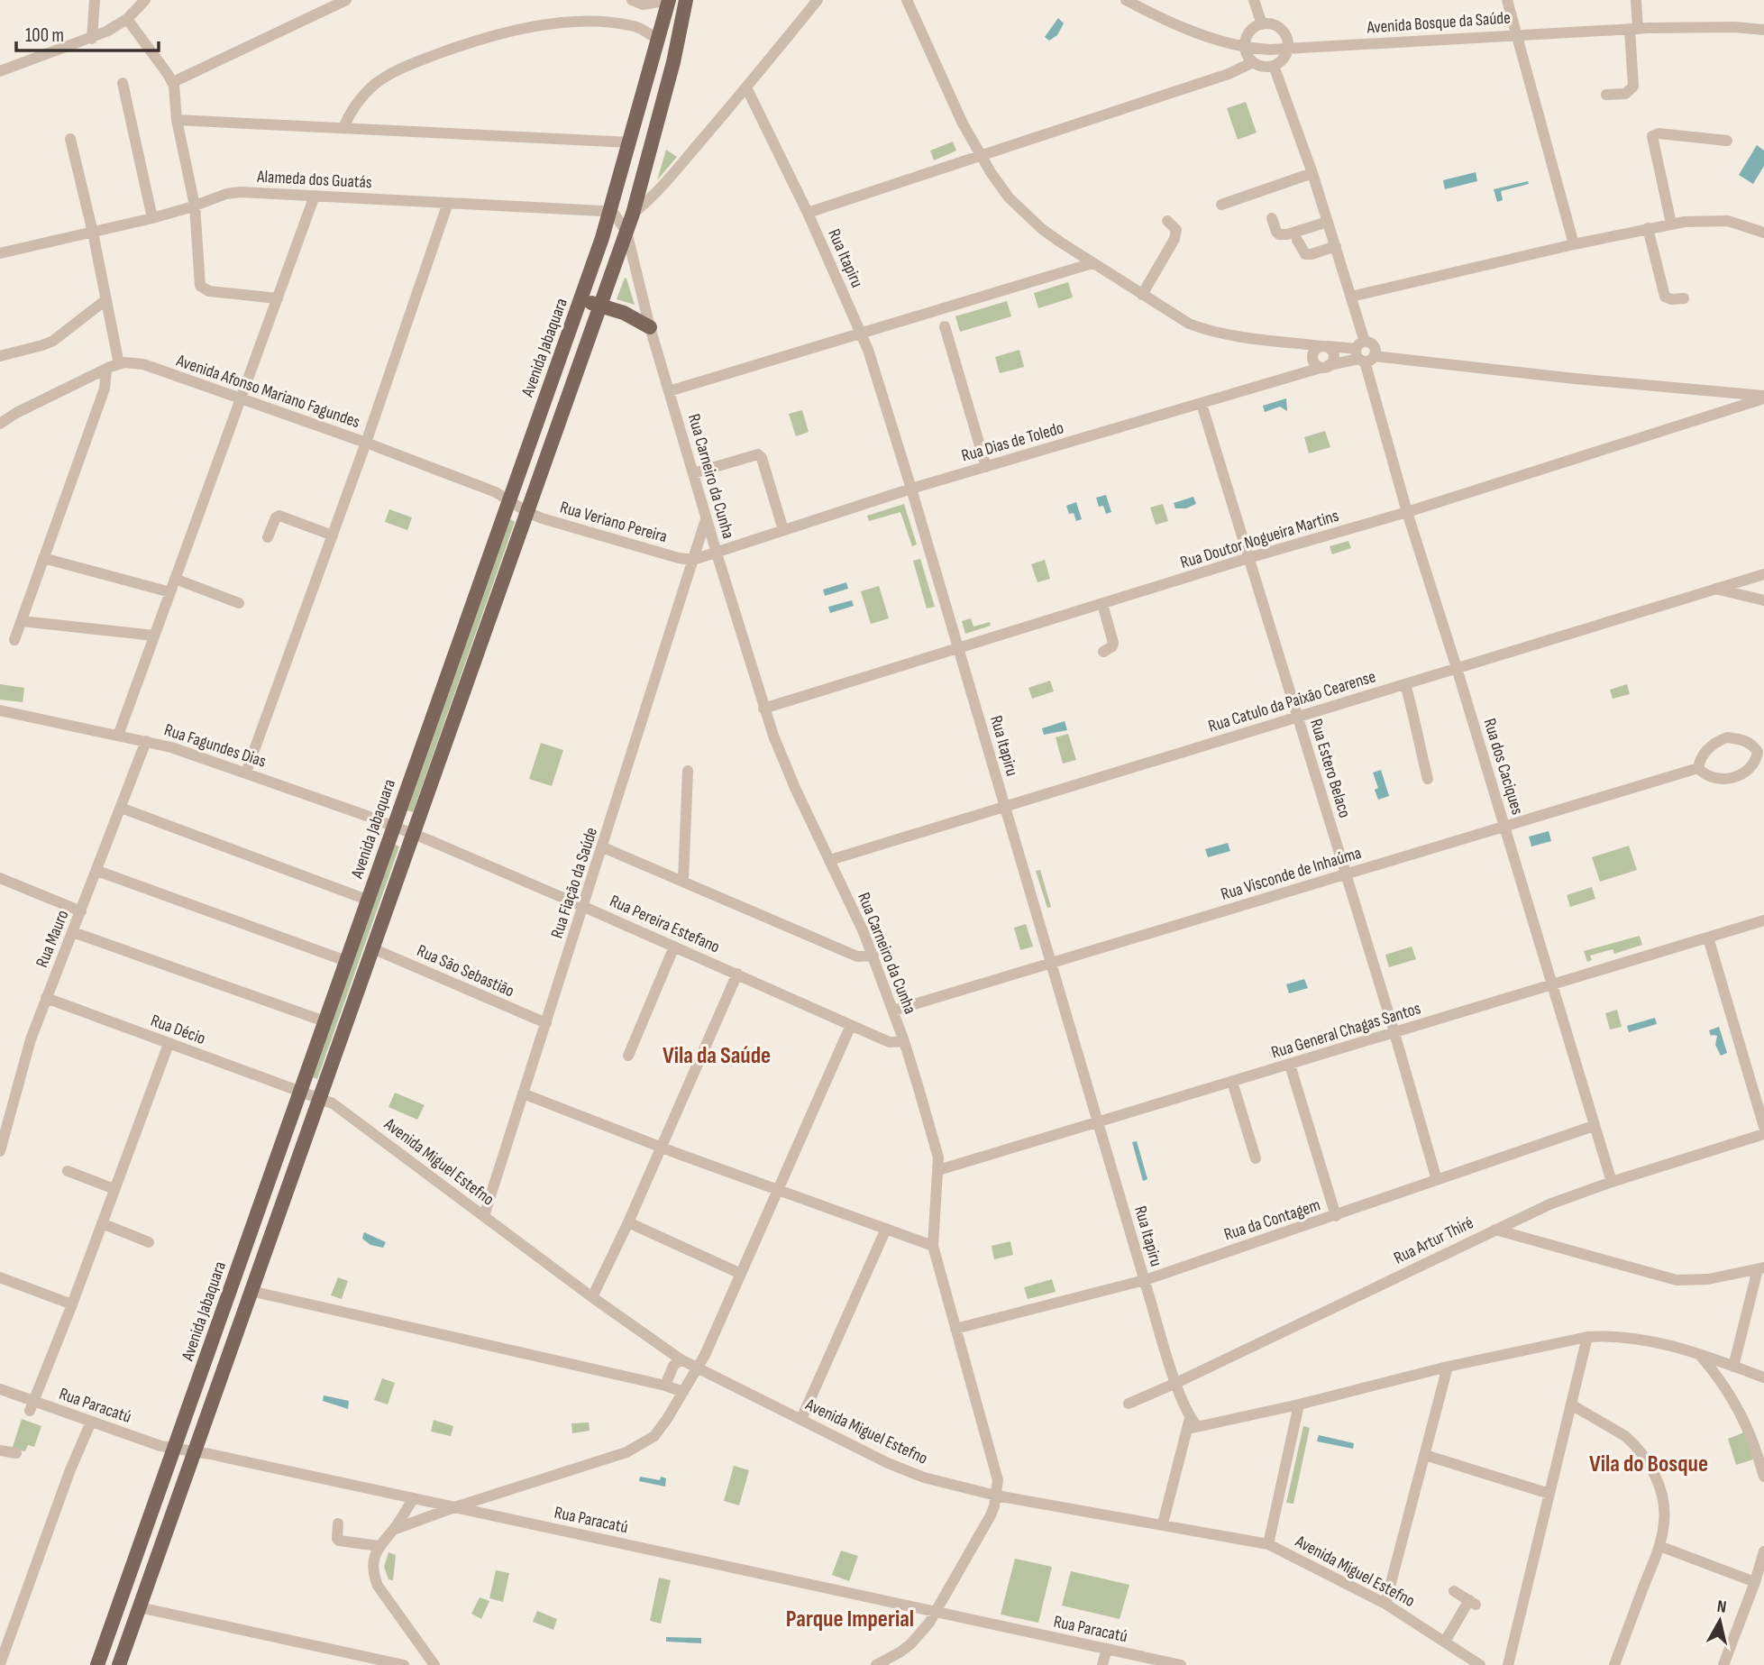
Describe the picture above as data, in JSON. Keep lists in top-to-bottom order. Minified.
{"streets":{"main road":["Avenida Jabaquara"],"street":["Avenida Bosque da Saúde","Alameda dos Guatás","Rua Itapiru","Avenida Afonso Mariano Fagundes","Rua Dias de Toledo","Rua Carneiro da Cunha","Rua Veriano Pereira","Rua Doutor Nogueira Martins","Rua Catulo da Paixão Cearense","Rua Fagundes Dias","Rua dos Caciques","Rua Estero Belaco","Rua Visconde de Inhaúma","Rua Fiação da Saúde","Rua Pereira Estefano","Rua Mauro","Rua São Sebastião","Rua Décio","Rua General Chagas Santos","Avenida Miguel Estefno","Rua da Contagem","Rua Artur Thiré","Rua Paracatú"]},"crossings":[["Alameda dos Guatás","Avenida Jabaquara"],["Rua Itapiru","Rua Dias de Toledo"],["Rua Itapiru","Rua Doutor Nogueira Martins"],["Rua Itapiru","Rua Catulo da Paixão Cearense"],["Rua Itapiru","Rua Visconde de Inhaúma"],["Rua Itapiru","Rua General Chagas Santos"],["Rua Itapiru","Rua da Contagem"],["Rua Itapiru","Rua Artur Thiré"],["Avenida Jabaquara","Avenida Afonso Mariano Fagundes"],["Avenida Jabaquara","Rua Fagundes Dias"],["Avenida Jabaquara","Rua Décio"],["Avenida Jabaquara","Avenida Miguel Estefno"],["Avenida Jabaquara","Rua Paracatú"],["Avenida Afonso Mariano Fagundes","Rua Veriano Pereira"],["Rua Dias de Toledo","Rua Carneiro da Cunha"],["Rua Dias de Toledo","Rua dos Caciques"],["Rua Dias de Toledo","Rua Estero Belaco"],["Rua Carneiro da Cunha","Rua Veriano Pereira"],["Rua Carneiro da Cunha","Rua Doutor Nogueira Martins"],["Rua Carneiro da Cunha","Rua Catulo da Paixão Cearense"],["Rua Carneiro da Cunha","Rua Visconde de Inhaúma"],["Rua Carneiro da Cunha","Rua Pereira Estefano"],["Rua Carneiro da Cunha","Rua General Chagas Santos"],["Rua Carneiro da Cunha","Avenida Miguel Estefno"],["Rua Carneiro da Cunha","Rua da Contagem"],["Rua Carneiro da Cunha","Rua Paracatú"],["Rua Veriano Pereira","Rua Fiação da Saúde"],["Rua Doutor Nogueira Martins","Rua dos Caciques"],["Rua Doutor Nogueira Martins","Rua Estero Belaco"],["Rua Catulo da Paixão Cearense","Rua dos Caciques"],["Rua Catulo da Paixão Cearense","Rua Estero Belaco"],["Rua Fagundes Dias","Rua Pereira Estefano"],["Rua Fagundes Dias","Rua Mauro"],["Rua dos Caciques","Rua Visconde de Inhaúma"],["Rua dos Caciques","Rua General Chagas Santos"],["Rua dos Caciques","Rua da Contagem"],["Rua dos Caciques","Rua Artur Thiré"],["Rua Estero Belaco","Rua Visconde de Inhaúma"],["Rua Estero Belaco","Rua General Chagas Santos"],["Rua Estero Belaco","Rua da Contagem"],["Rua Fiação da Saúde","Rua Pereira Estefano"],["Rua Fiação da Saúde","Rua São Sebastião"],["Rua Fiação da Saúde","Avenida Miguel Estefno"],["Rua Mauro","Rua Décio"],["Rua Décio","Avenida Miguel Estefno"]],"districts":["Vila da Saúde","Vila do Bosque","Parque Imperial"],"scale_bar":"100 m","north":"top"}
